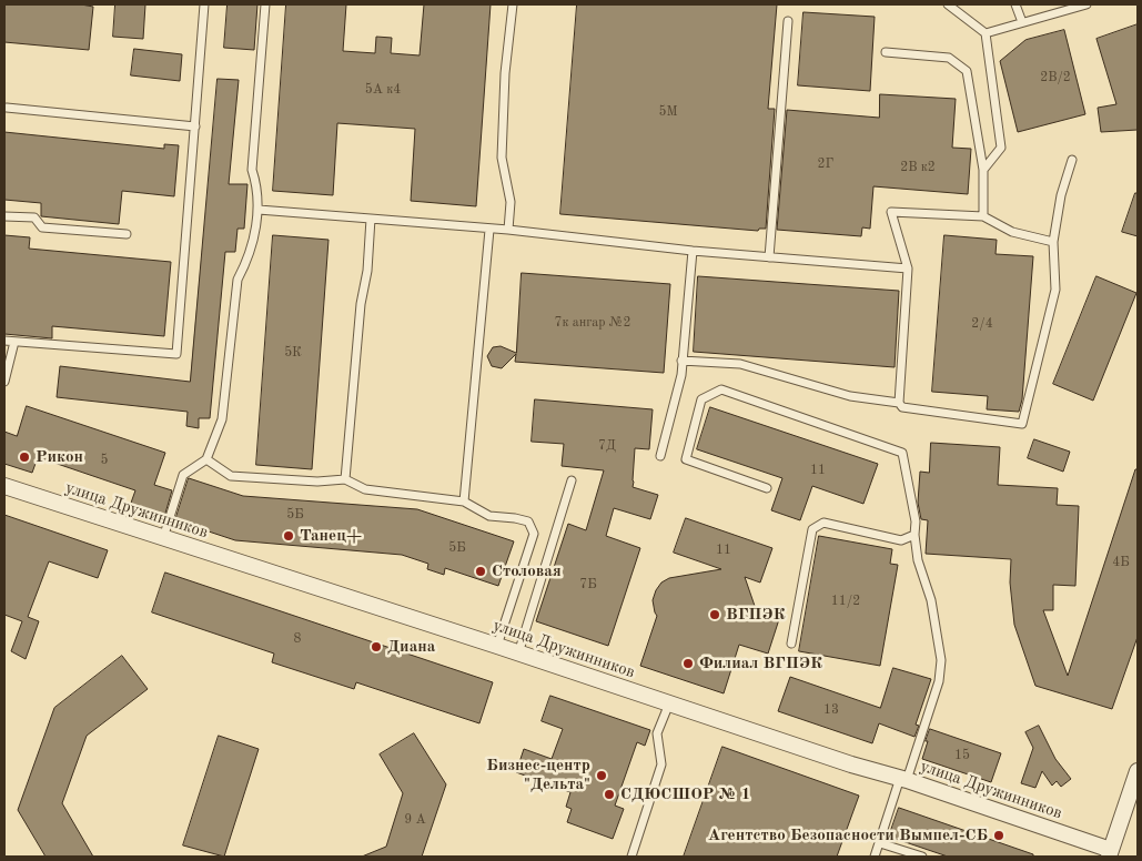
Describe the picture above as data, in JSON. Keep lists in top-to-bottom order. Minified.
{"streets":{"street":["улица Дружинников"]},"places":["Рикон","Танец+","Столовая","ВГПЭК","Диана","Филиал ВГПЭК","Бизнес-центр \"Дельта\"","СДЮСШОР № 1","Агентство Безопасности Вымпел-СБ"],"house_numbers":["2В/2","5А к4","5М","2Г","2В к2","7к ангар №2","2/4","5К","7Д","5","11","5Б","5Б","11","4Б","7Б","11/2","8","13","15","9 А"]}
